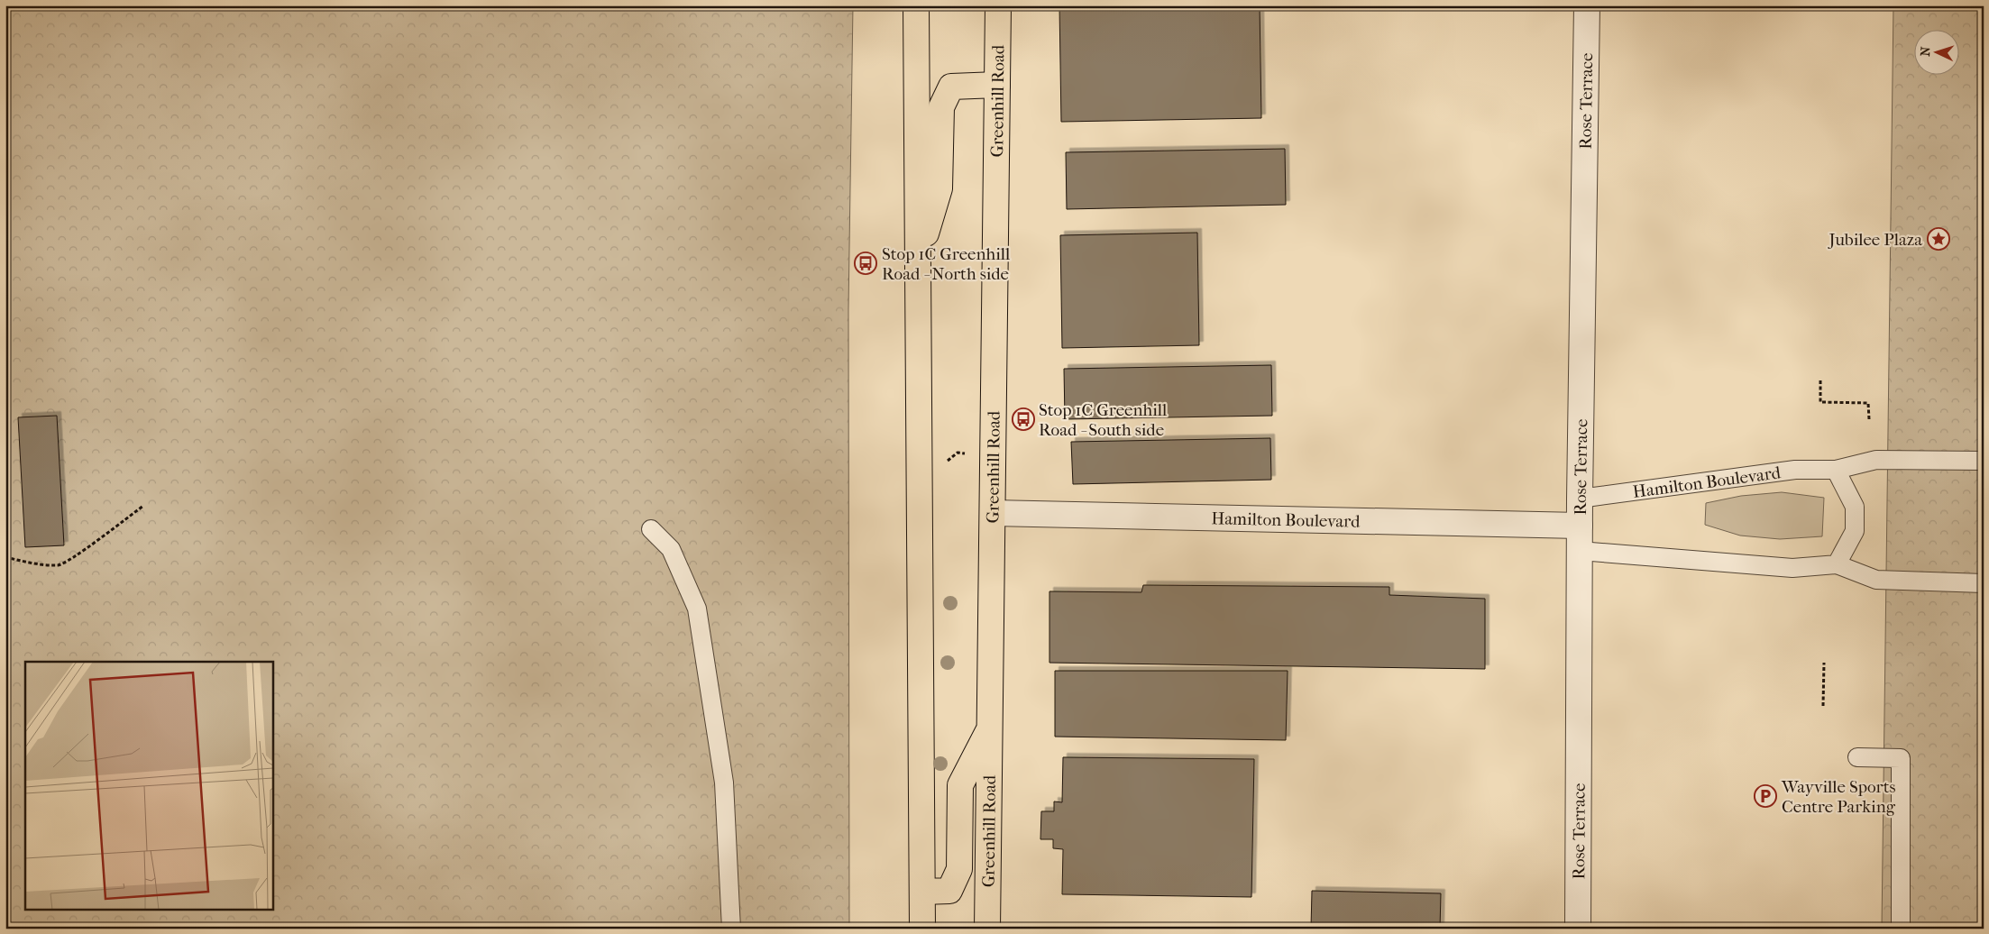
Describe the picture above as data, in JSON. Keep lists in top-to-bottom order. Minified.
{"streets":{"highway":["Greenhill Road"],"street":["Rose Terrace","Hamilton Boulevard"]},"crossings":[["Greenhill Road","Hamilton Boulevard"],["Rose Terrace","Hamilton Boulevard"]],"places":{"place":["Jubilee Plaza"],"bus stop":["Stop 1C Greenhill Road - North side","Stop 1C Greenhill Road - South side"],"parking":["Wayville Sports Centre Parking"]},"north":"left"}
